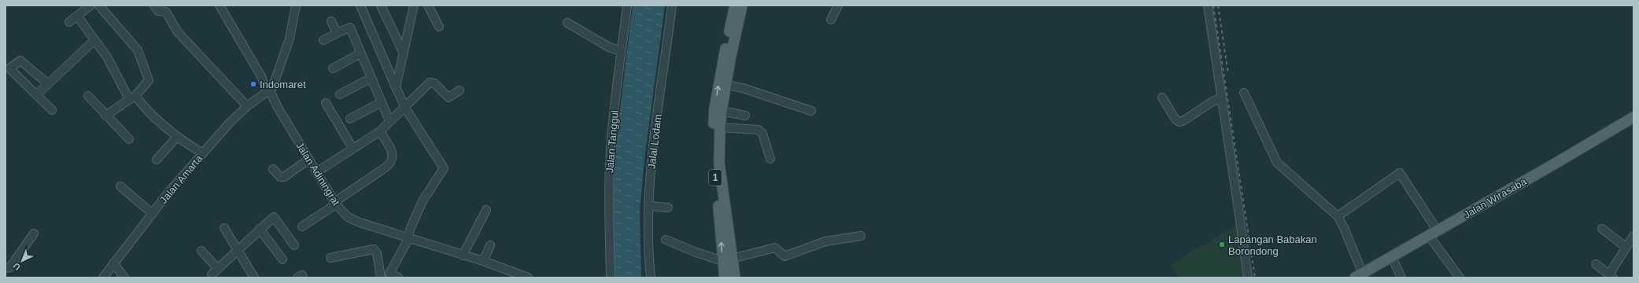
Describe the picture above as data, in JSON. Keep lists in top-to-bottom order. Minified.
{"streets":{"main road":["1","Jalan Wirasaba"],"street":["Jalan Tanggul","Jalal Lodam","Jalan Adiningrat","Jalan Amarta"]},"crossings":[["Jalan Adiningrat","Jalan Amarta"]],"places":["Indomaret","Lapangan Babakan Borondong"],"north":"bottom left"}
